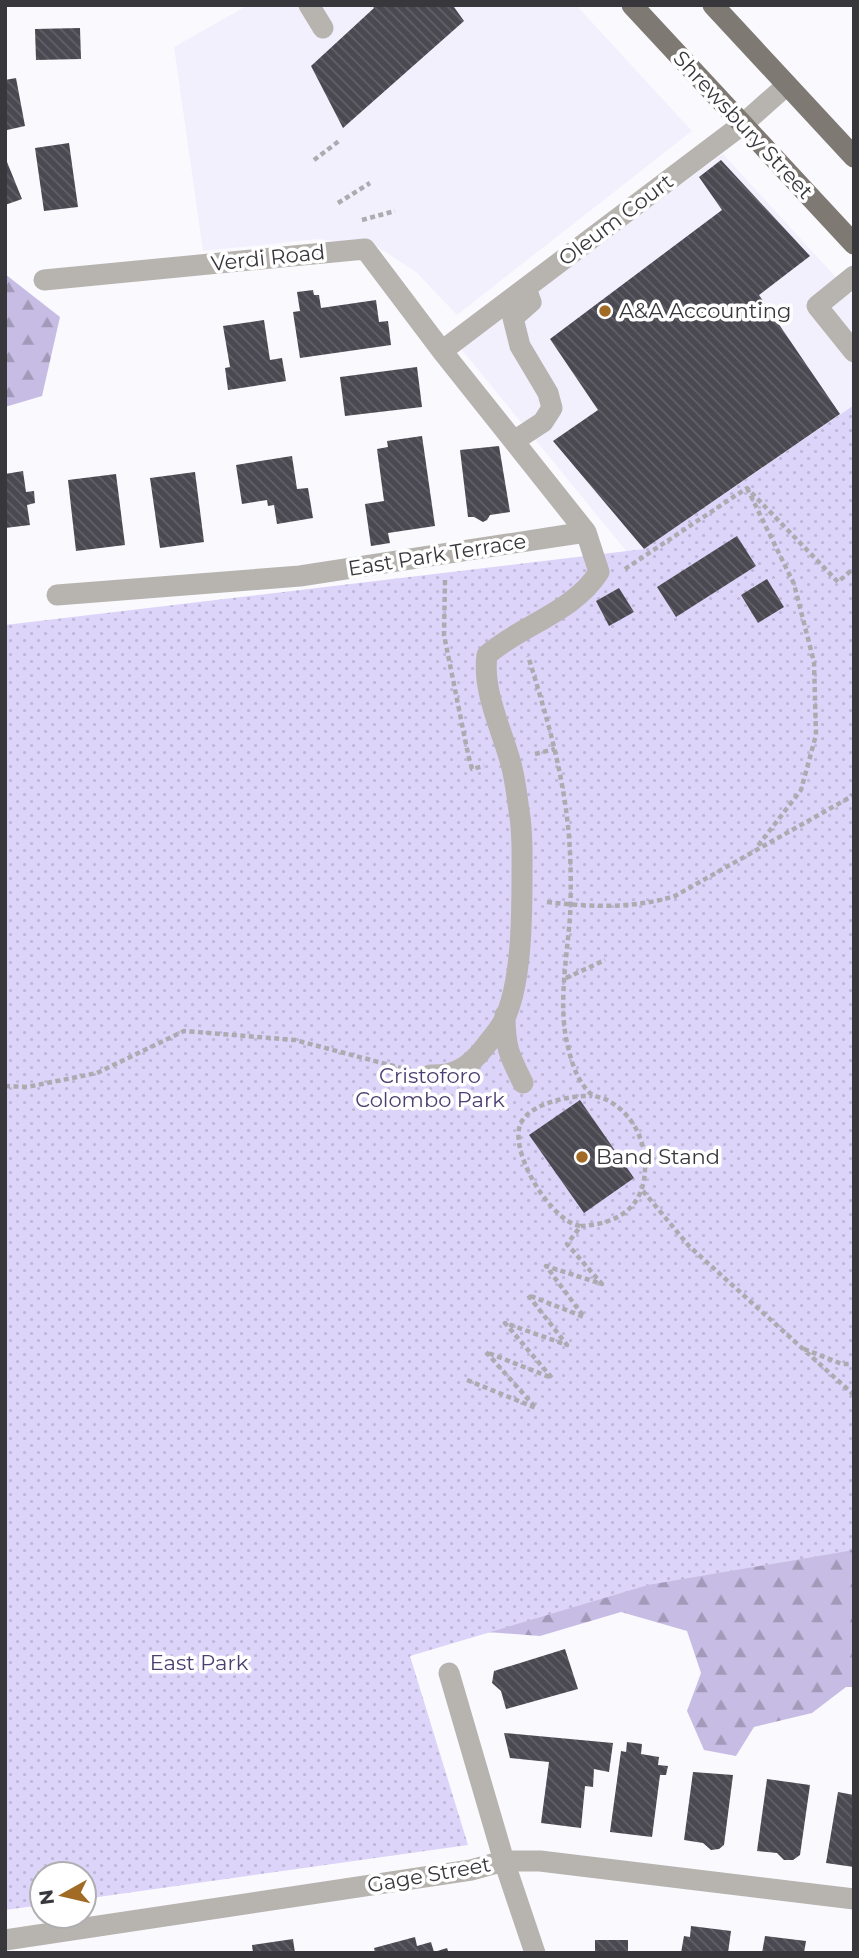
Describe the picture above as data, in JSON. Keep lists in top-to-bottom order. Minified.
{"streets":{"main road":["Shrewsbury Street"],"street":["Oleum Court","Verdi Road","East Park Terrace","Gage Street"]},"crossings":[["Shrewsbury Street","Oleum Court"],["Oleum Court","Verdi Road"]],"parks":["Cristoforo Colombo Park","East Park"],"places":["A&A Accounting","Band Stand"],"north":"left"}
